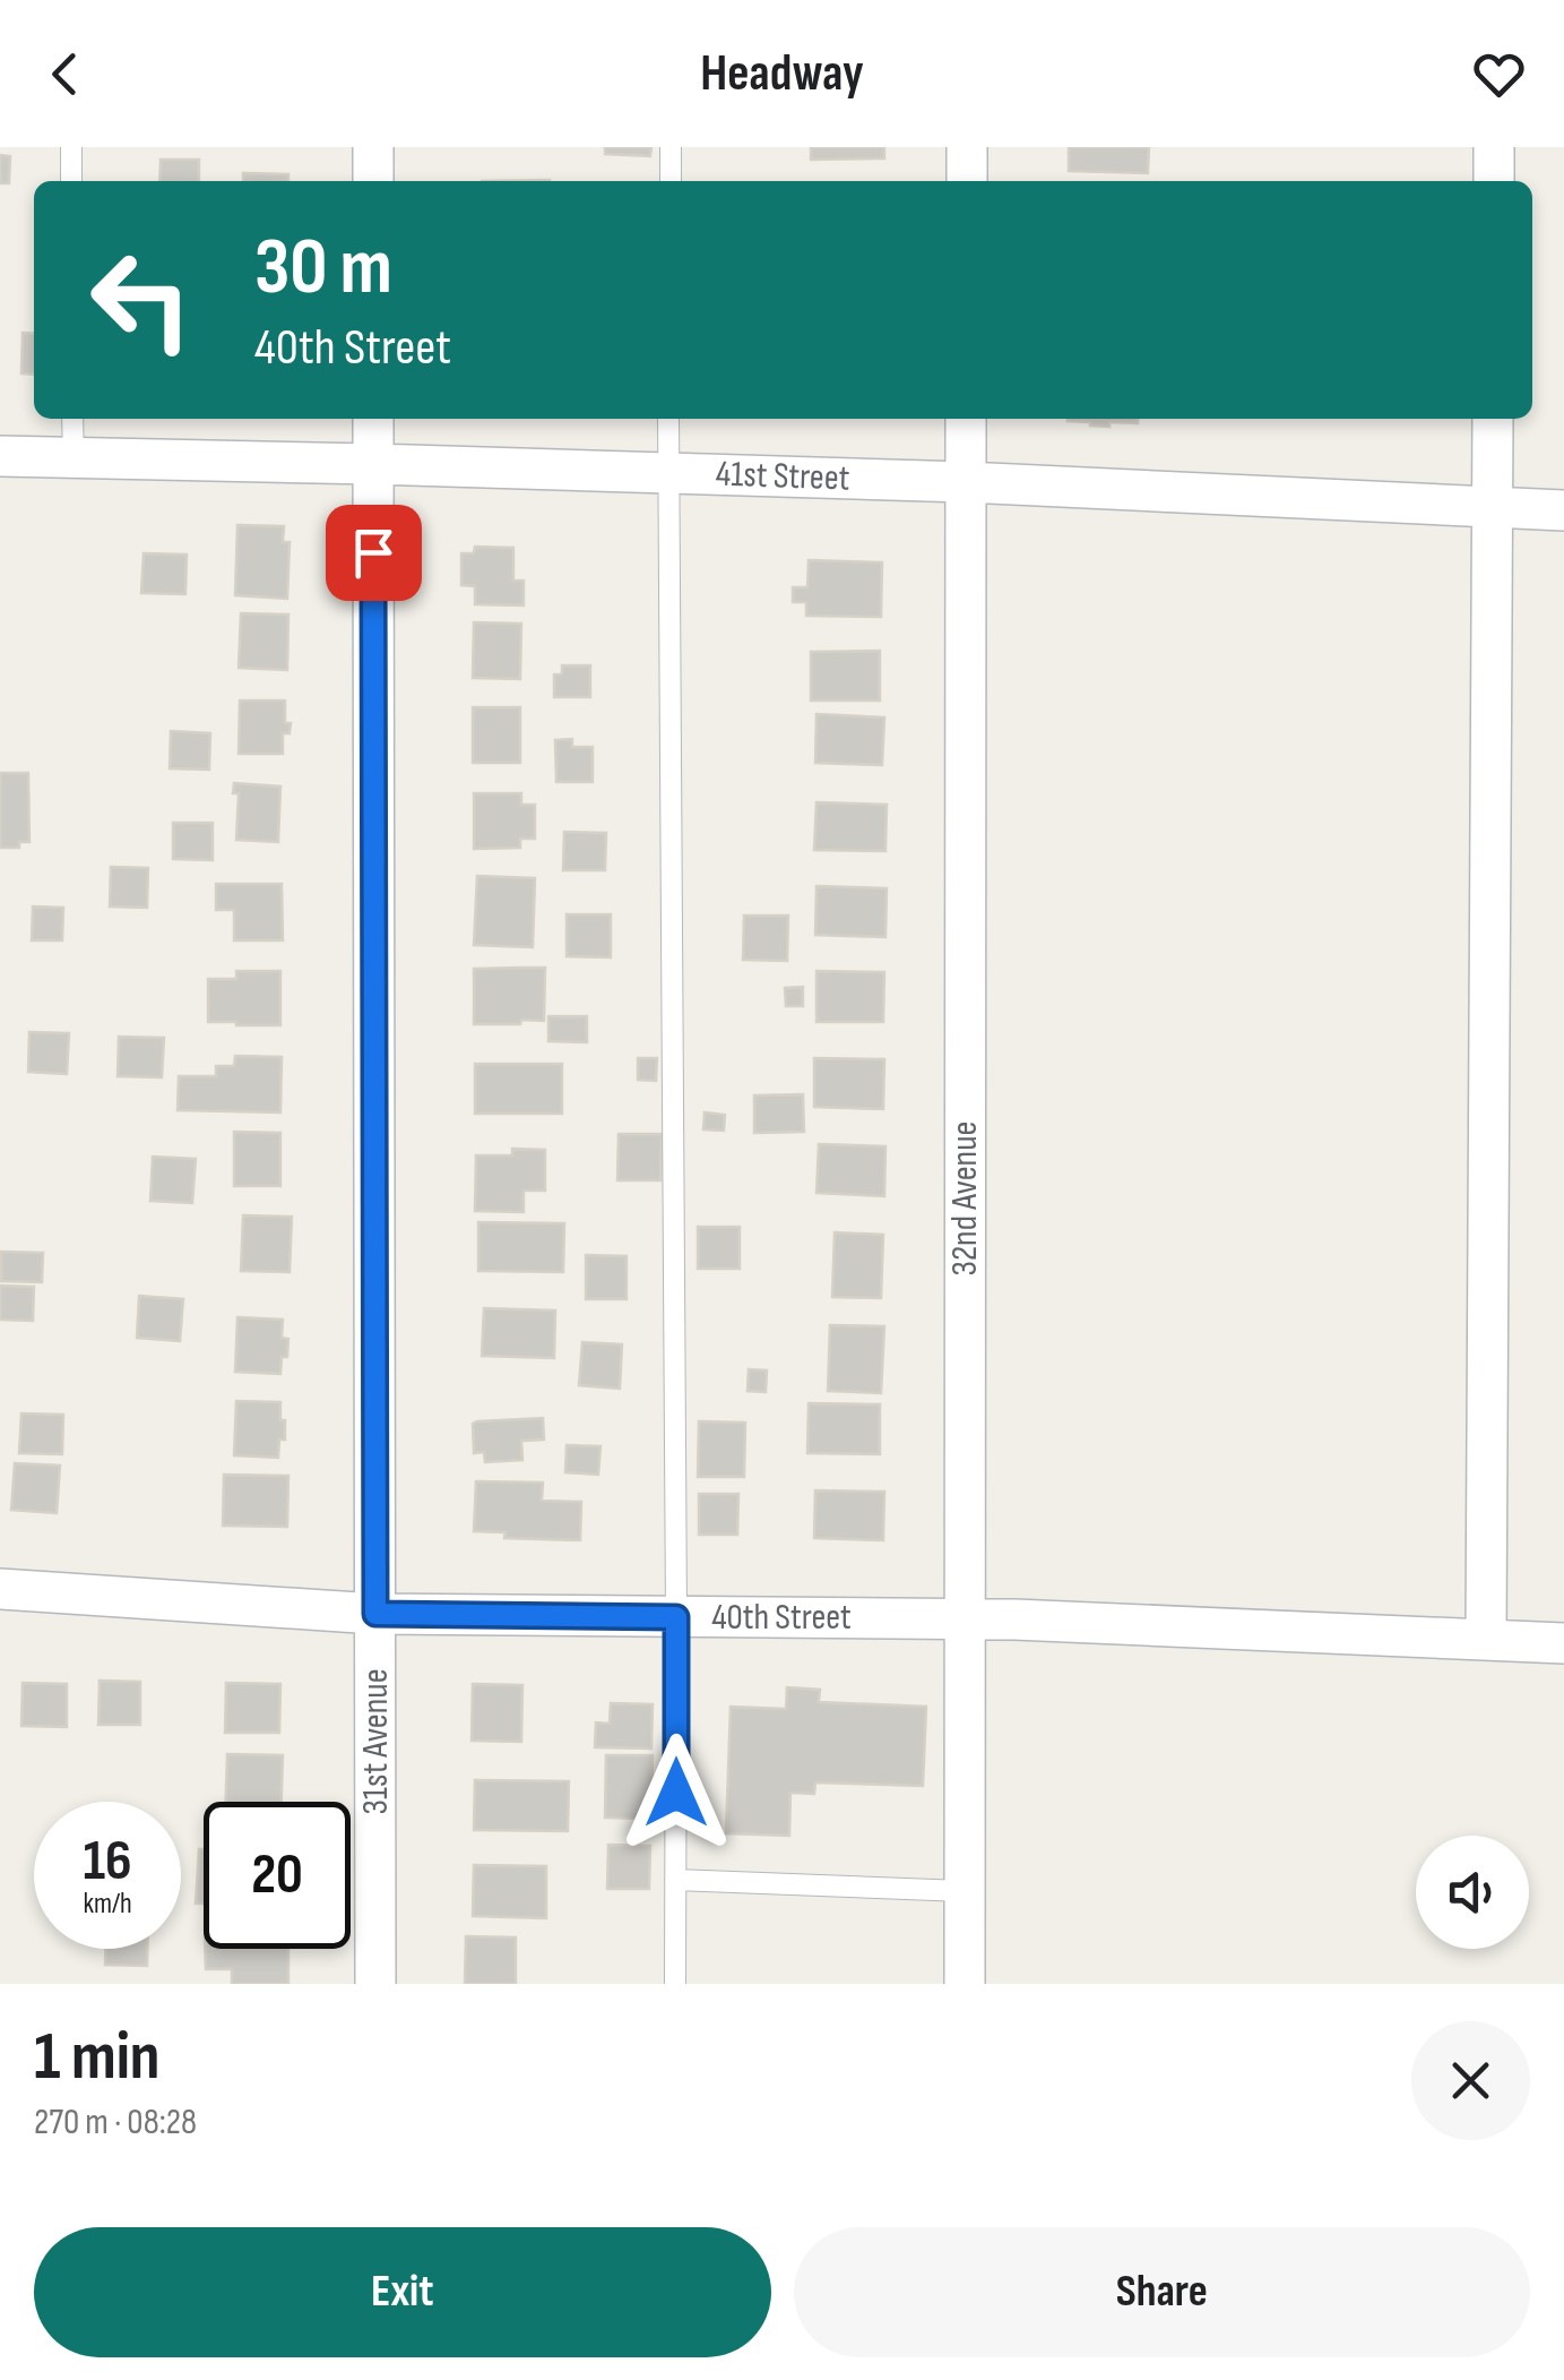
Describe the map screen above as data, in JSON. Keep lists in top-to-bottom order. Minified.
{"streets":{"street":["41st Street","32nd Avenue","40th Street","31st Avenue"]},"crossings":[["41st Street","32nd Avenue"],["41st Street","31st Avenue"],["32nd Avenue","40th Street"],["40th Street","31st Avenue"]],"page":{"header":"Headway","turn":["30 m","40th Street"],"speed":"16 km/h","limit":"20","heading":["1 min","270 m · 08:28"],"buttons":["Exit","Share"]}}
